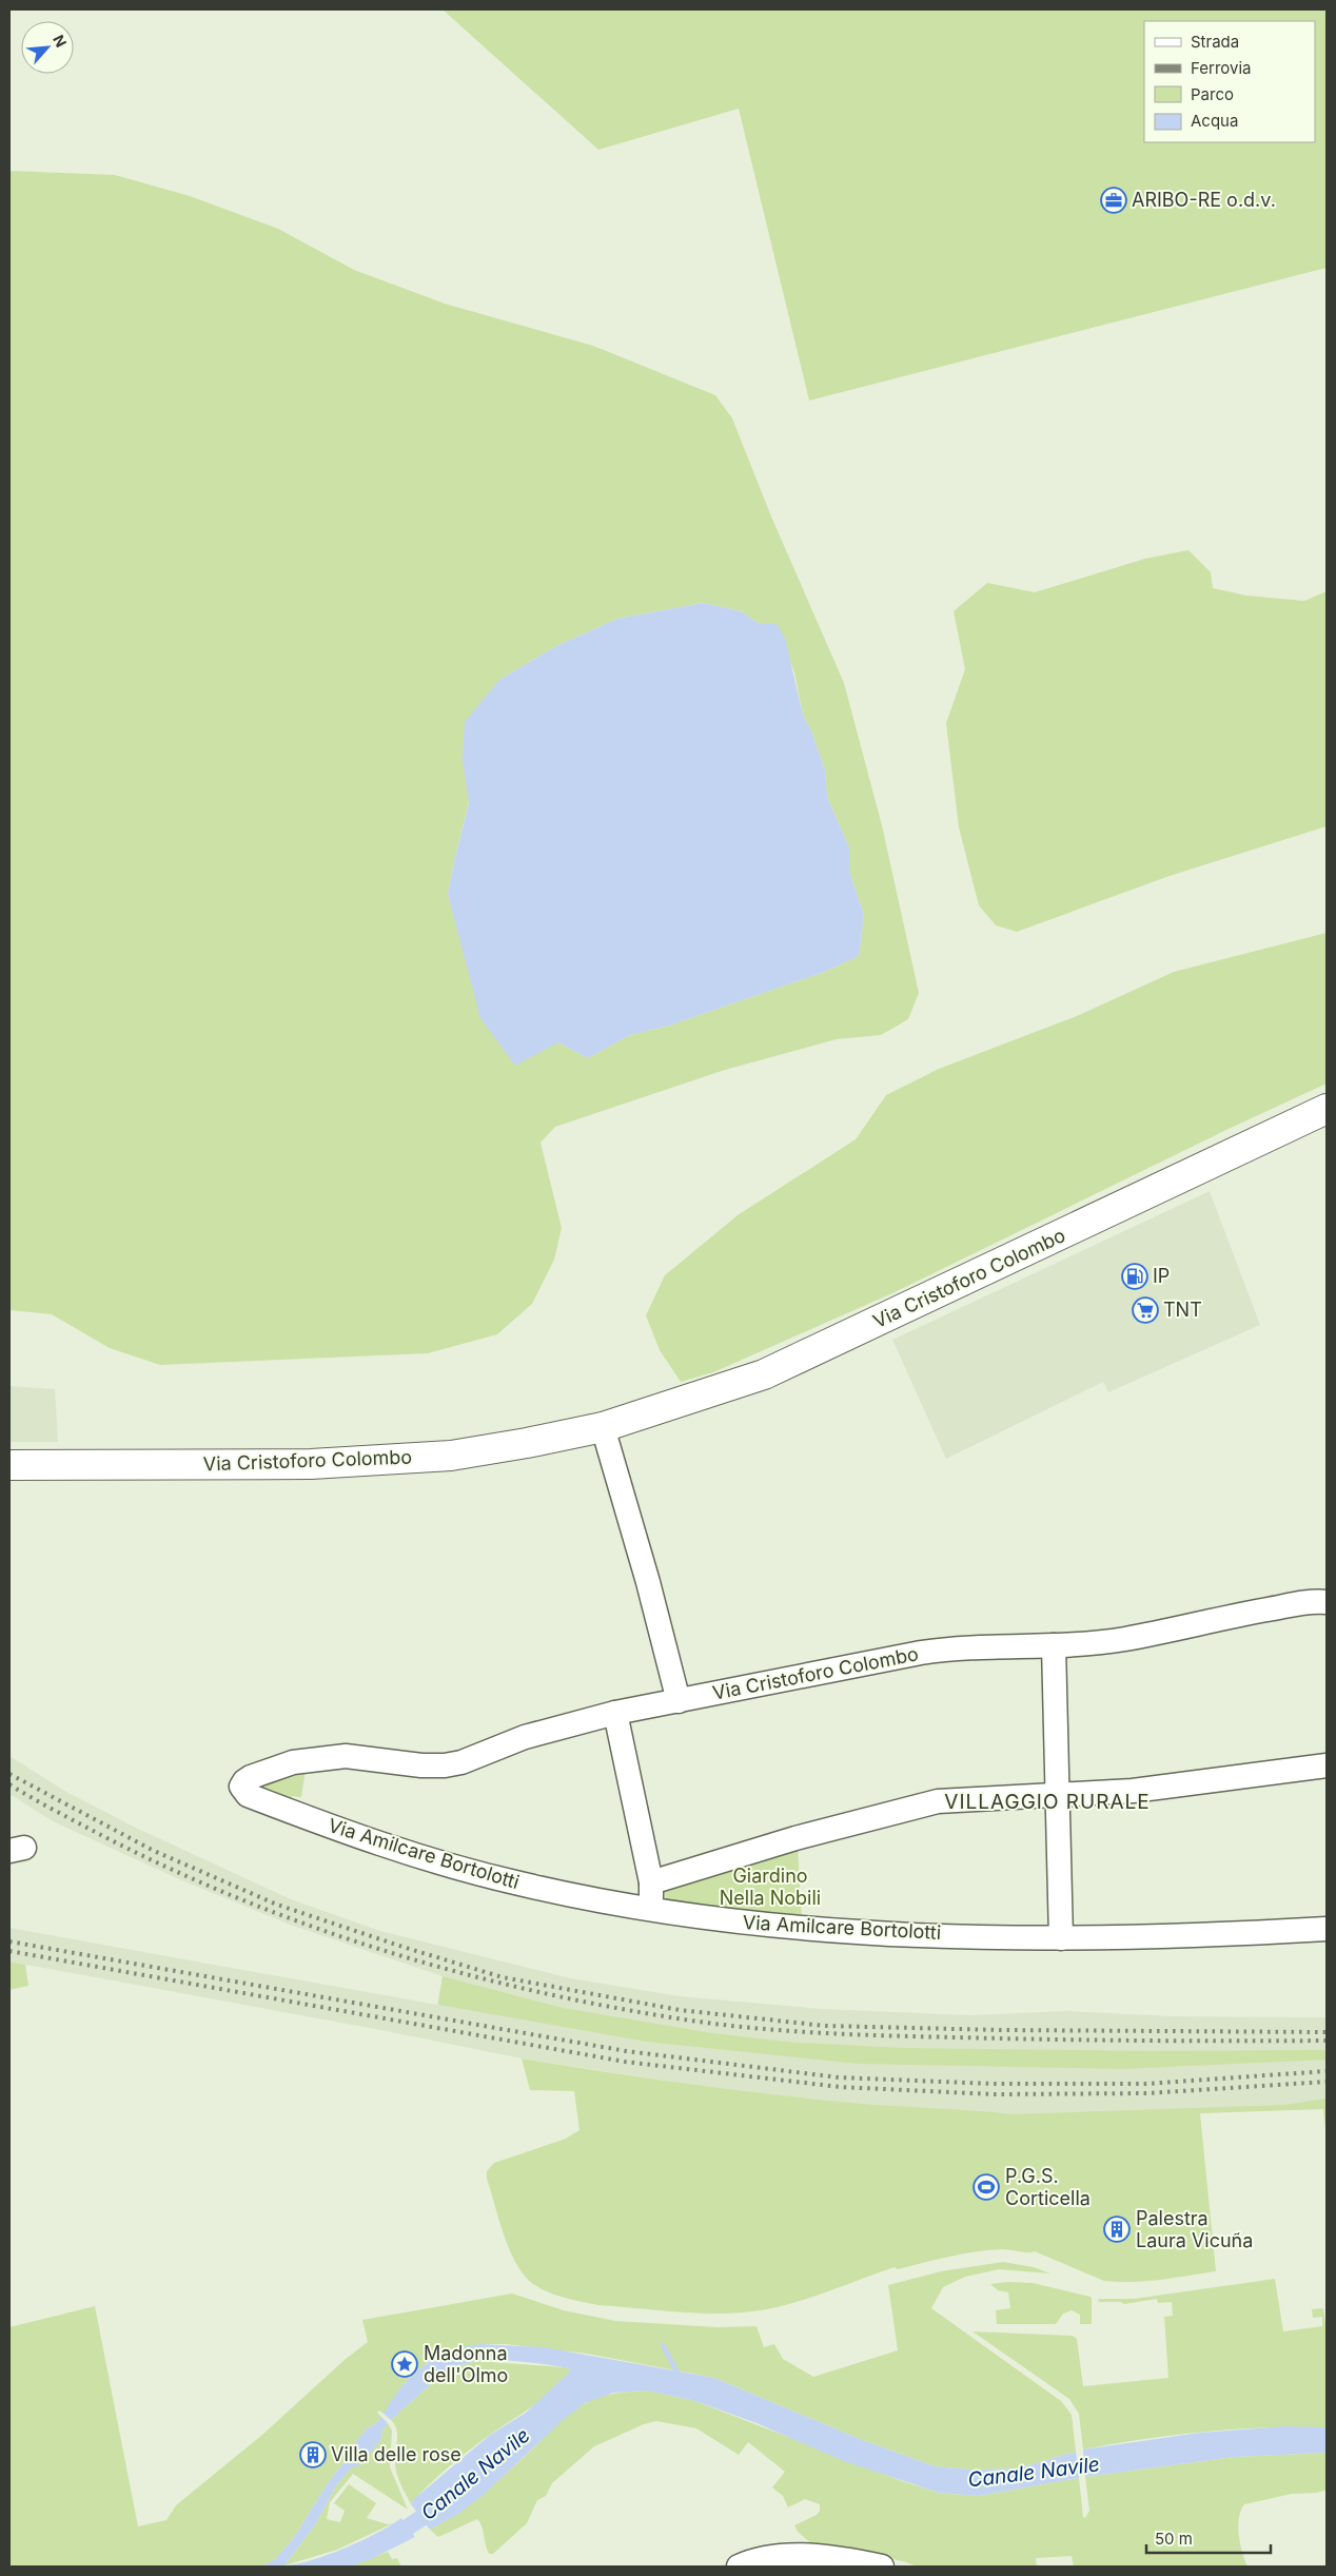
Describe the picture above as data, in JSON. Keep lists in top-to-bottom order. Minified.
{"streets":{"main road":["Via Cristoforo Colombo"],"street":["Via Amilcare Bortolotti"]},"crossings":[["Via Cristoforo Colombo","Via Amilcare Bortolotti"]],"districts":["VILLAGGIO RURALE"],"water":["Canale Navile"],"parks":["Giardino Nella Nobili"],"places":{"office":["ARIBO-RE o.d.v."],"fuel station":["IP"],"supermarket":["TNT"],"sports":["P.G.S. Corticella"],"building":["Palestra Laura Vicuña","Villa delle rose"],"place":["Madonna dell'Olmo"]},"legend":["Strada","Ferrovia","Parco","Acqua"],"scale_bar":"50 m","north":"top right"}
